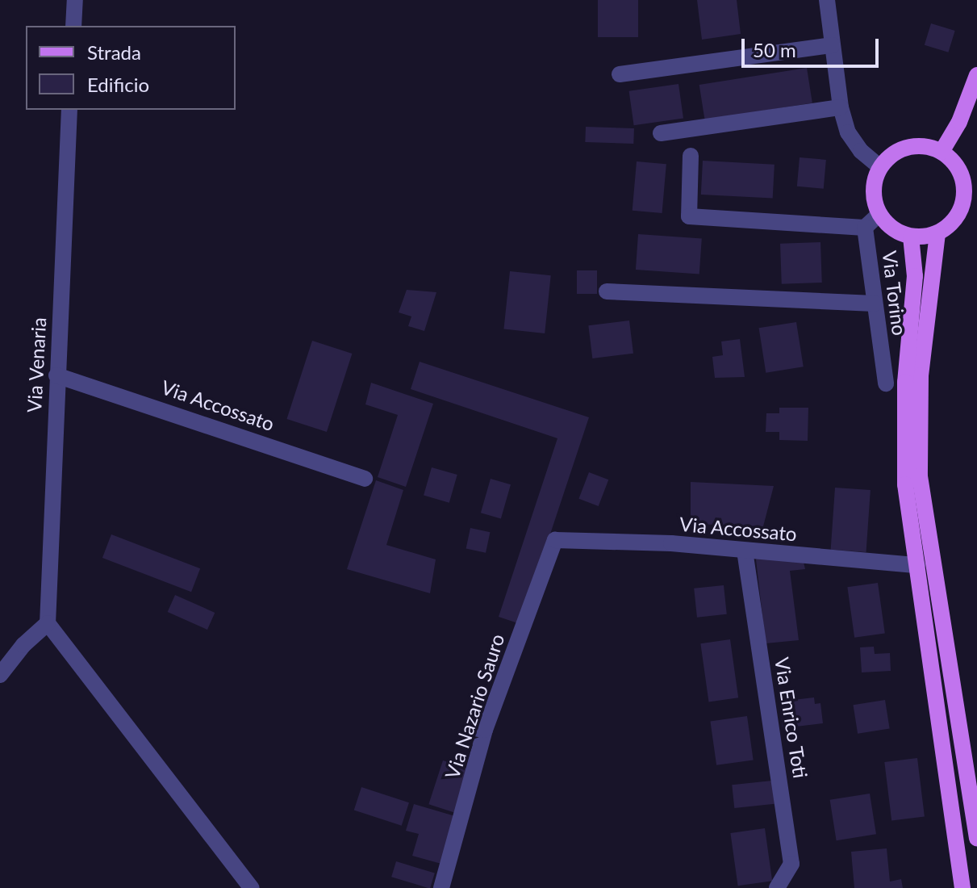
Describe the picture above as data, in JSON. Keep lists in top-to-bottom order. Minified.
{"streets":{"street":["Via Torino","Via Venaria","Via Accossato","Via Nazario Sauro","Via Enrico Toti"]},"crossings":[["Via Venaria","Via Accossato"],["Via Accossato","Via Nazario Sauro"],["Via Accossato","Via Enrico Toti"]],"legend":["Strada","Edificio"],"scale_bar":"50 m"}
